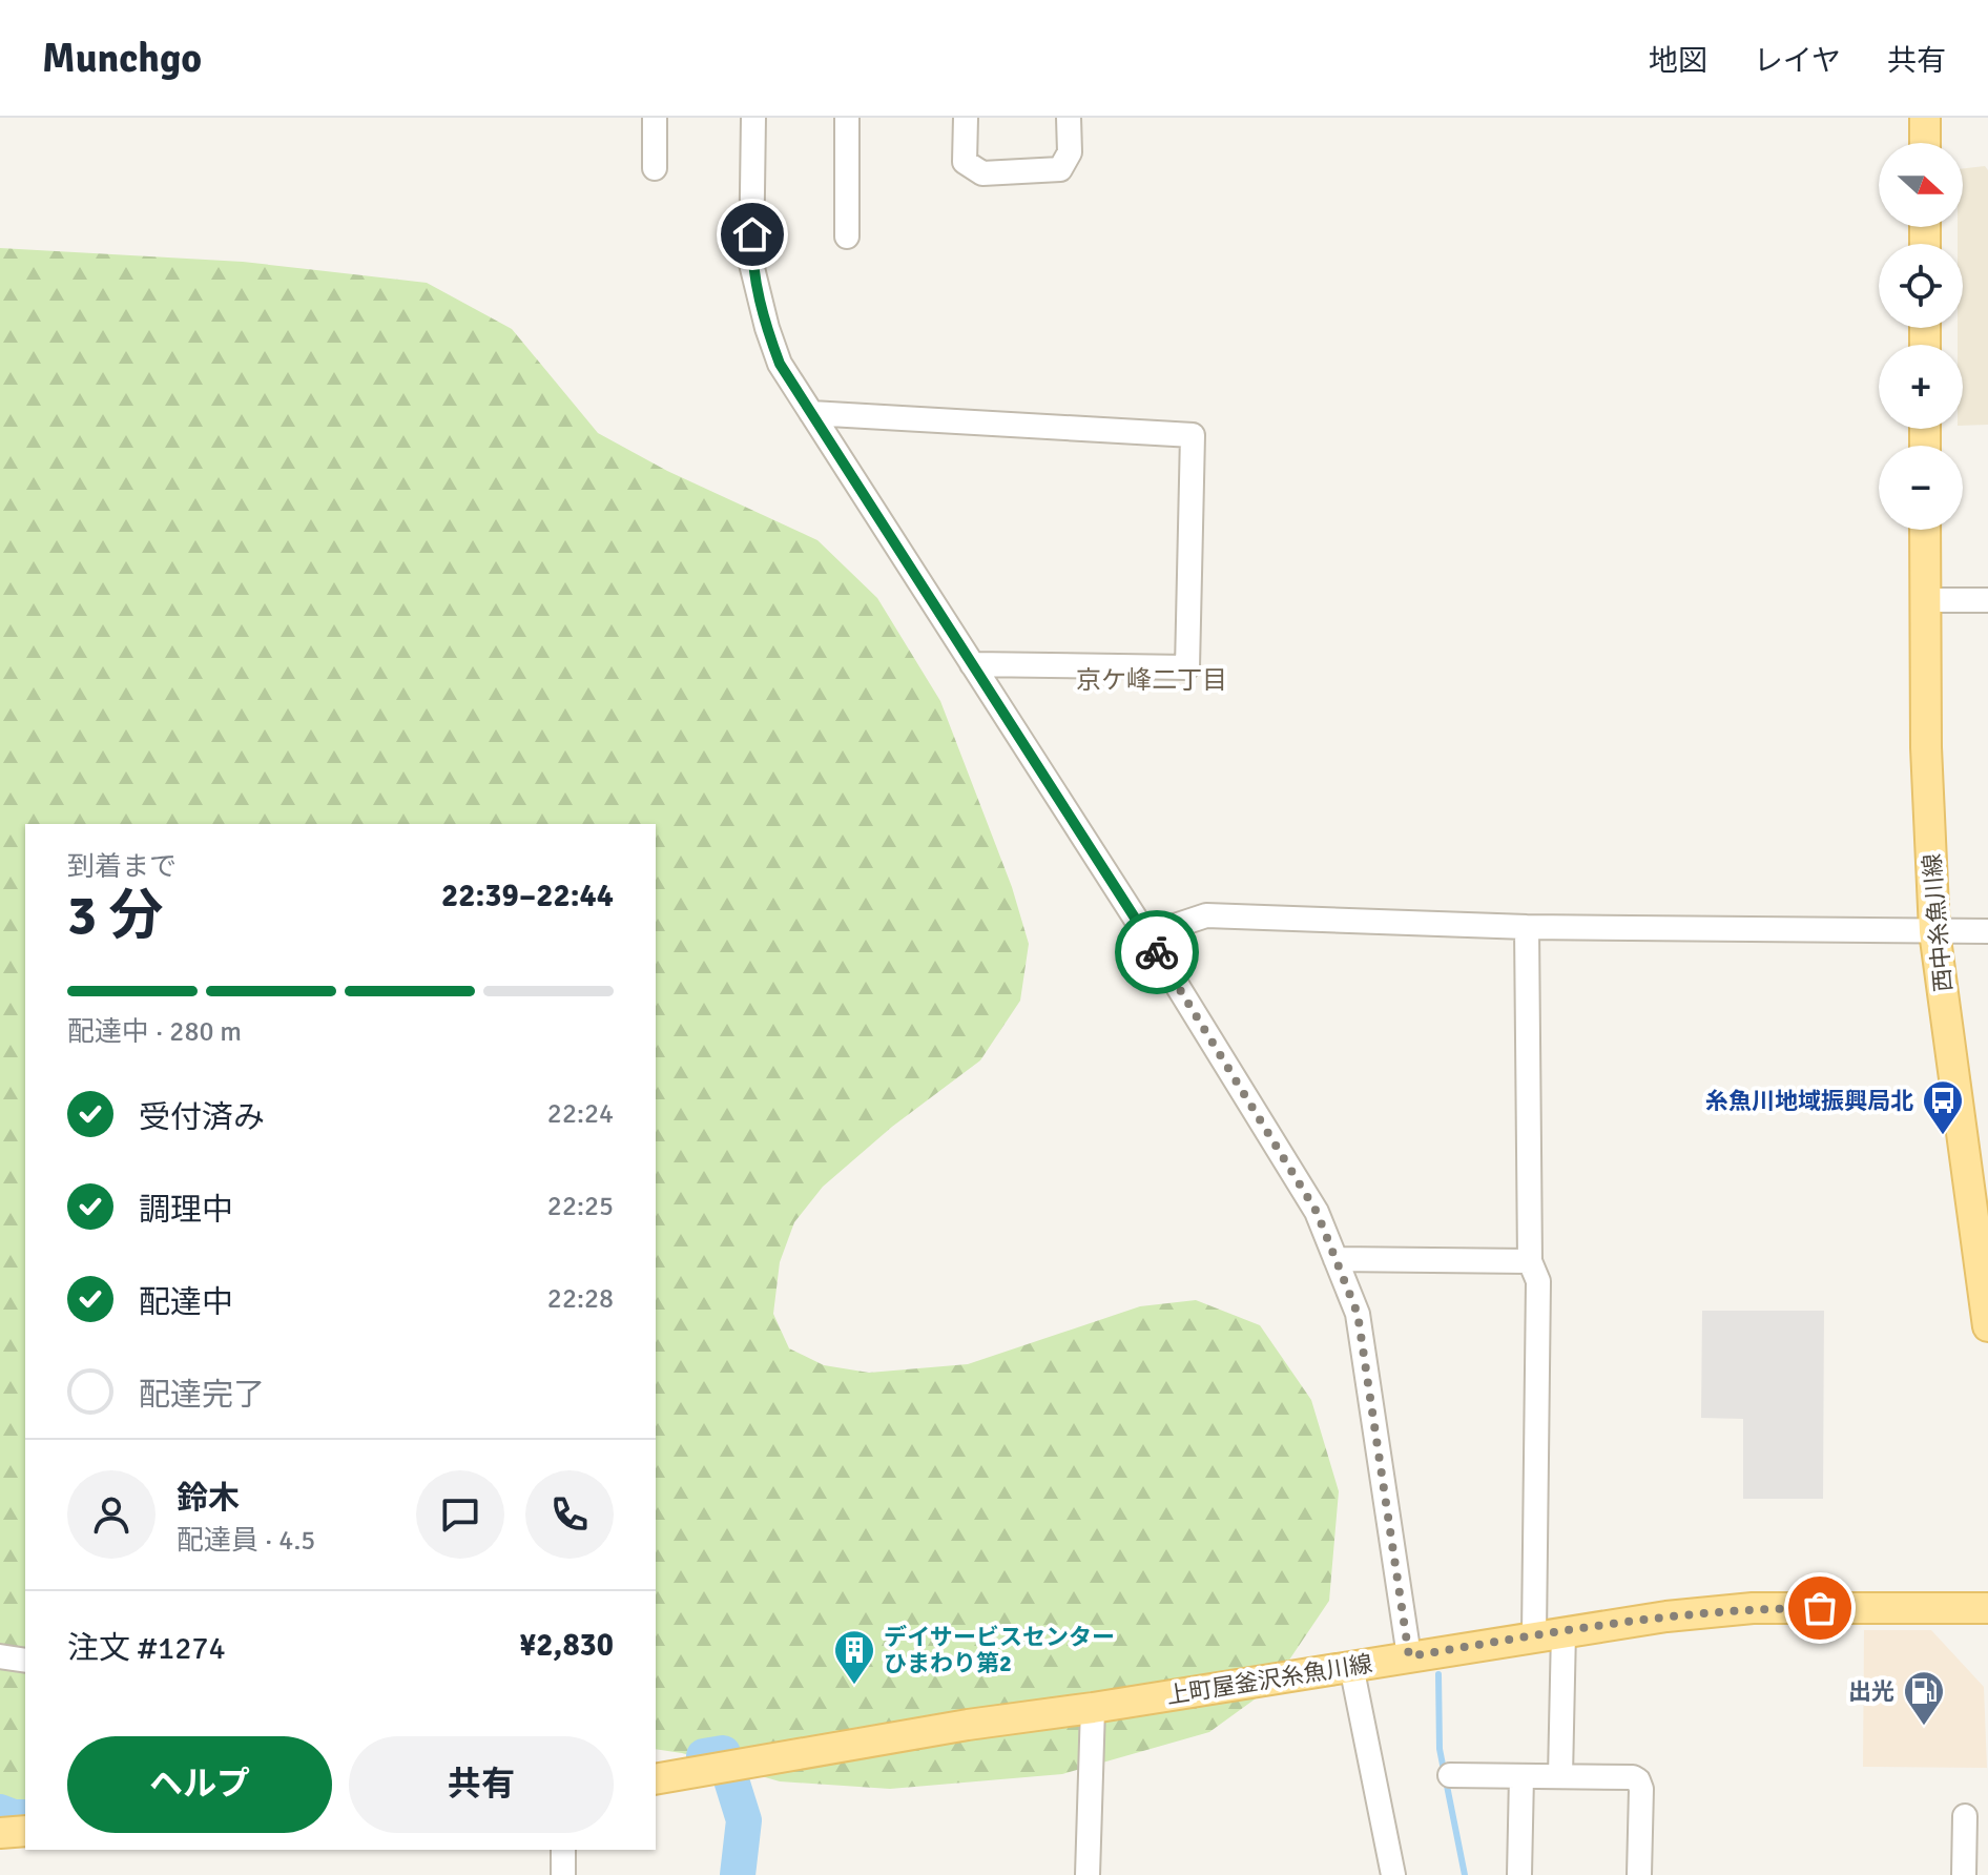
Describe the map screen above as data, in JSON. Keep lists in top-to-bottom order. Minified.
{"streets":{"main road":["西中糸魚川線","上町屋釜沢糸魚川線"]},"districts":["京ケ峰二丁目"],"places":{"bus stop":["糸魚川地域振興局北"],"building":["デイサービスセンター ひまわり第2"],"fuel station":["出光"]},"north":"right","page":{"header":"Munchgo","nav":["地図","レイヤ","共有"],"map_buttons":["+","−"],"heading":["3 分","到着まで","22:39–22:44"],"panel":["鈴木","配達員 · 4.5","注文 #1274","¥2,830"],"bar":"配達中 · 280 m","list":[["受付済み","22:24"],["調理中","22:25"],["配達中","22:28"],"配達完了"],"buttons":["ヘルプ","共有"]}}
